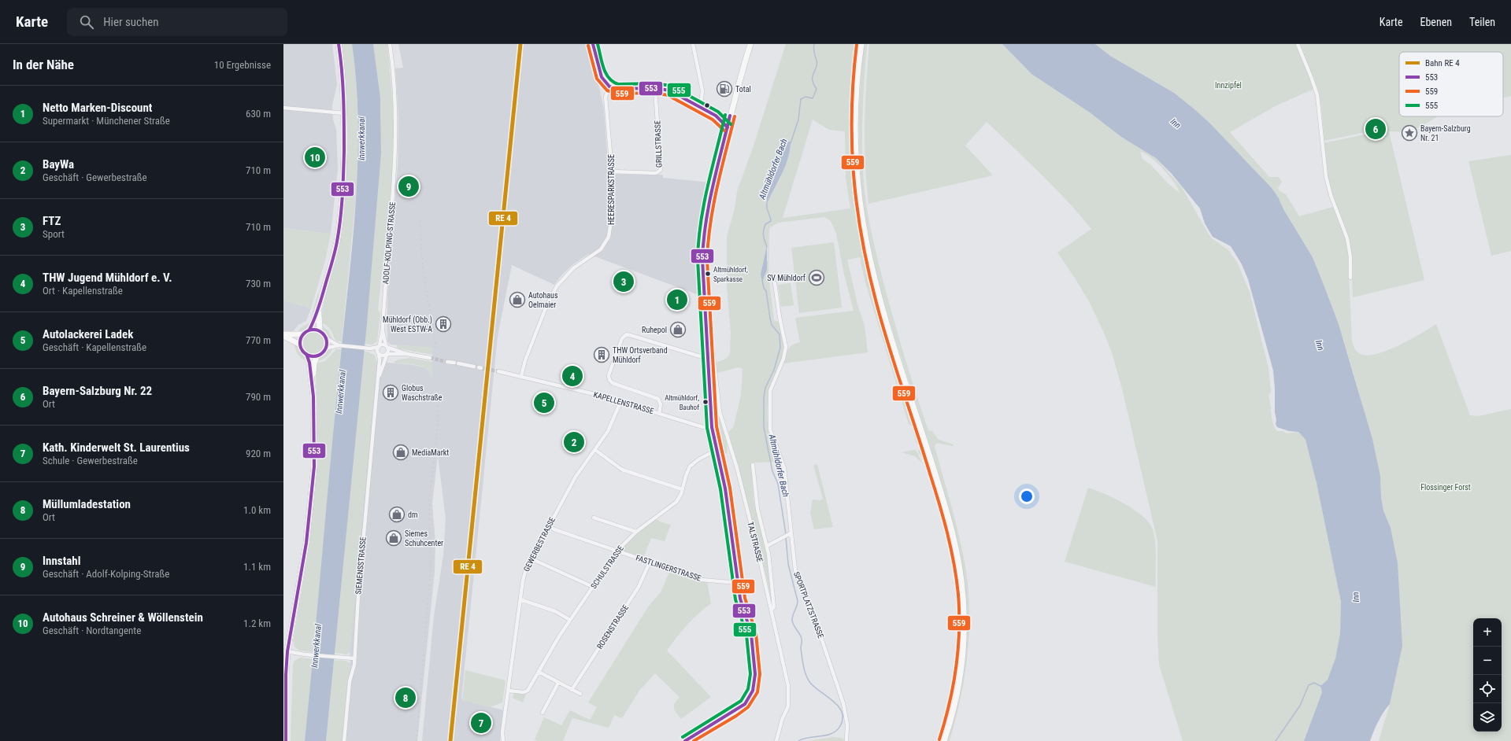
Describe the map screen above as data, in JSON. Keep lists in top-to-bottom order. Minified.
{"streets":{"street":["GRILLSTRASSE","HEERESPARKSTRASSE","ADOLF-KOLPING-STRASSE","KAPELLENSTRASSE","TALSTRASSE","GEWERBESTRASSE","SIEMENSSTRASSE","SCHULSTRASSE","FASTLINGERSTRASSE","SPORTPLATZSTRASSE","ROSENSTRASSE"]},"crossings":[["GRILLSTRASSE","HEERESPARKSTRASSE"],["HEERESPARKSTRASSE","KAPELLENSTRASSE"],["ADOLF-KOLPING-STRASSE","SIEMENSSTRASSE"],["KAPELLENSTRASSE","GEWERBESTRASSE"],["GEWERBESTRASSE","SCHULSTRASSE"],["GEWERBESTRASSE","FASTLINGERSTRASSE"],["SCHULSTRASSE","FASTLINGERSTRASSE"],["FASTLINGERSTRASSE","ROSENSTRASSE"]],"water":["Inn","Innwerkkanal","Altmühldorfer Bach"],"parks":["Innzipfel","Flossinger Forst"],"places":{"fuel station":["Total"],"place":["Bayern-Salzburg Nr. 21"],"other":["Altmühldorf, Sparkasse","Altmühldorf, Bauhof"],"sports":["SV Mühldorf"],"shop":["Autohaus Oelmaier","Ruhepol","MediaMarkt","dm","Siemes Schuhcenter"],"building":["Mühldorf (Obb.) West ESTW-A","THW Ortsverband Mühldorf","Globus Waschstraße"]},"lines":["transit line 553","transit line 559","transit line 555"],"legend":["Bahn RE 4","553","559","555"],"page":{"header":"Karte","search":"Hier suchen","nav":["Karte","Ebenen","Teilen"],"heading":["In der Nähe","10 Ergebnisse"],"list":[{"mark":"1","name":"Netto Marken-Discount","note":"Supermarkt · Münchener Straße","value":"630 m"},{"mark":"2","name":"BayWa","note":"Geschäft · Gewerbestraße","value":"710 m"},{"mark":"3","name":"FTZ","note":"Sport","value":"710 m"},{"mark":"4","name":"THW Jugend Mühldorf e. V.","note":"Ort · Kapellenstraße","value":"730 m"},{"mark":"5","name":"Autolackerei Ladek","note":"Geschäft · Kapellenstraße","value":"770 m"},{"mark":"6","name":"Bayern-Salzburg Nr. 22","note":"Ort","value":"790 m"},{"mark":"7","name":"Kath. Kinderwelt St. Laurentius","note":"Schule · Gewerbestraße","value":"920 m"},{"mark":"8","name":"Müllumladestation","note":"Ort","value":"1.0 km"},{"mark":"9","name":"Innstahl","note":"Geschäft · Adolf-Kolping-Straße","value":"1.1 km"},{"mark":"10","name":"Autohaus Schreiner & Wöllenstein","note":"Geschäft · Nordtangente","value":"1.2 km"}],"pins":["6","10","9","3","1","4","5","2","8","7"],"map_buttons":["+","−"]}}
